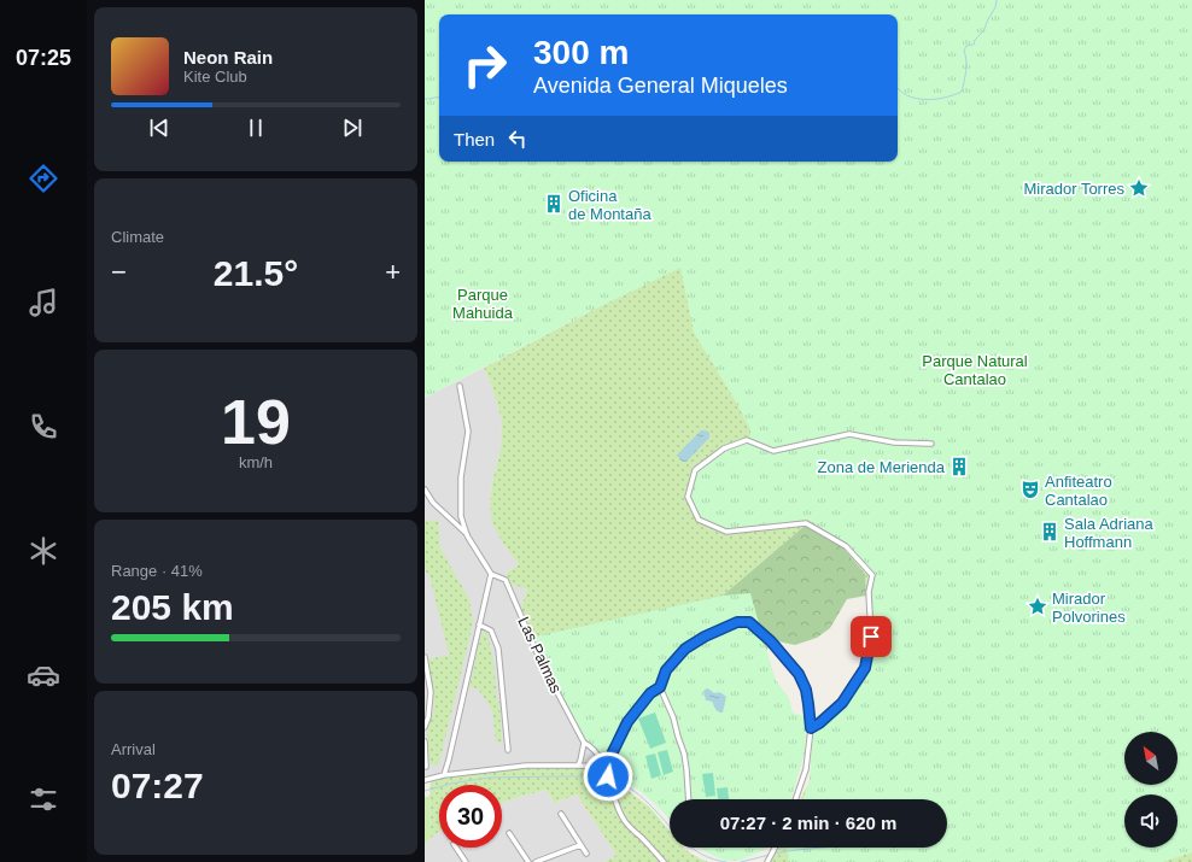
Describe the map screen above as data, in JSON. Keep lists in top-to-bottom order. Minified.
{"streets":{"street":["Las Palmas"]},"parks":["Parque Mahuida","Parque Natural Cantalao"],"places":{"place":["Mirador Torres","Mirador Polvorines"],"building":["Oficina de Montaña","Zona de Merienda","Sala Adriana Hoffmann"],"theatre":["Anfiteatro Cantalao"]},"north":"top left","page":{"tabs":"07:25","turn":["300 m","Avenida General Miqueles"],"song":["Neon Rain","Kite Club"],"then":"Then","tile":["Climate",["19","km/h"],["Range · 41%","205 km"],["Arrival","07:27"]],"heat":["−","21.5°","+"],"limit":"30","trip":"07:27 · 2 min · 620 m"}}
